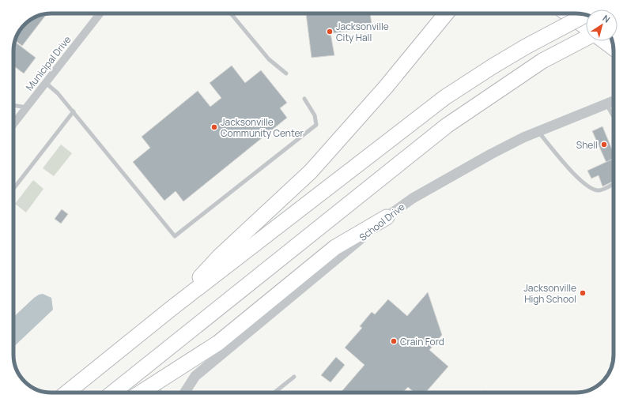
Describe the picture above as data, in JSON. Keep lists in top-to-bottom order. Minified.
{"streets":{"street":["Municipal Drive","School Drive"]},"places":["Jacksonville City Hall","Jacksonville Community Center","Shell","Jacksonville High School","Crain Ford"],"north":"top right"}
